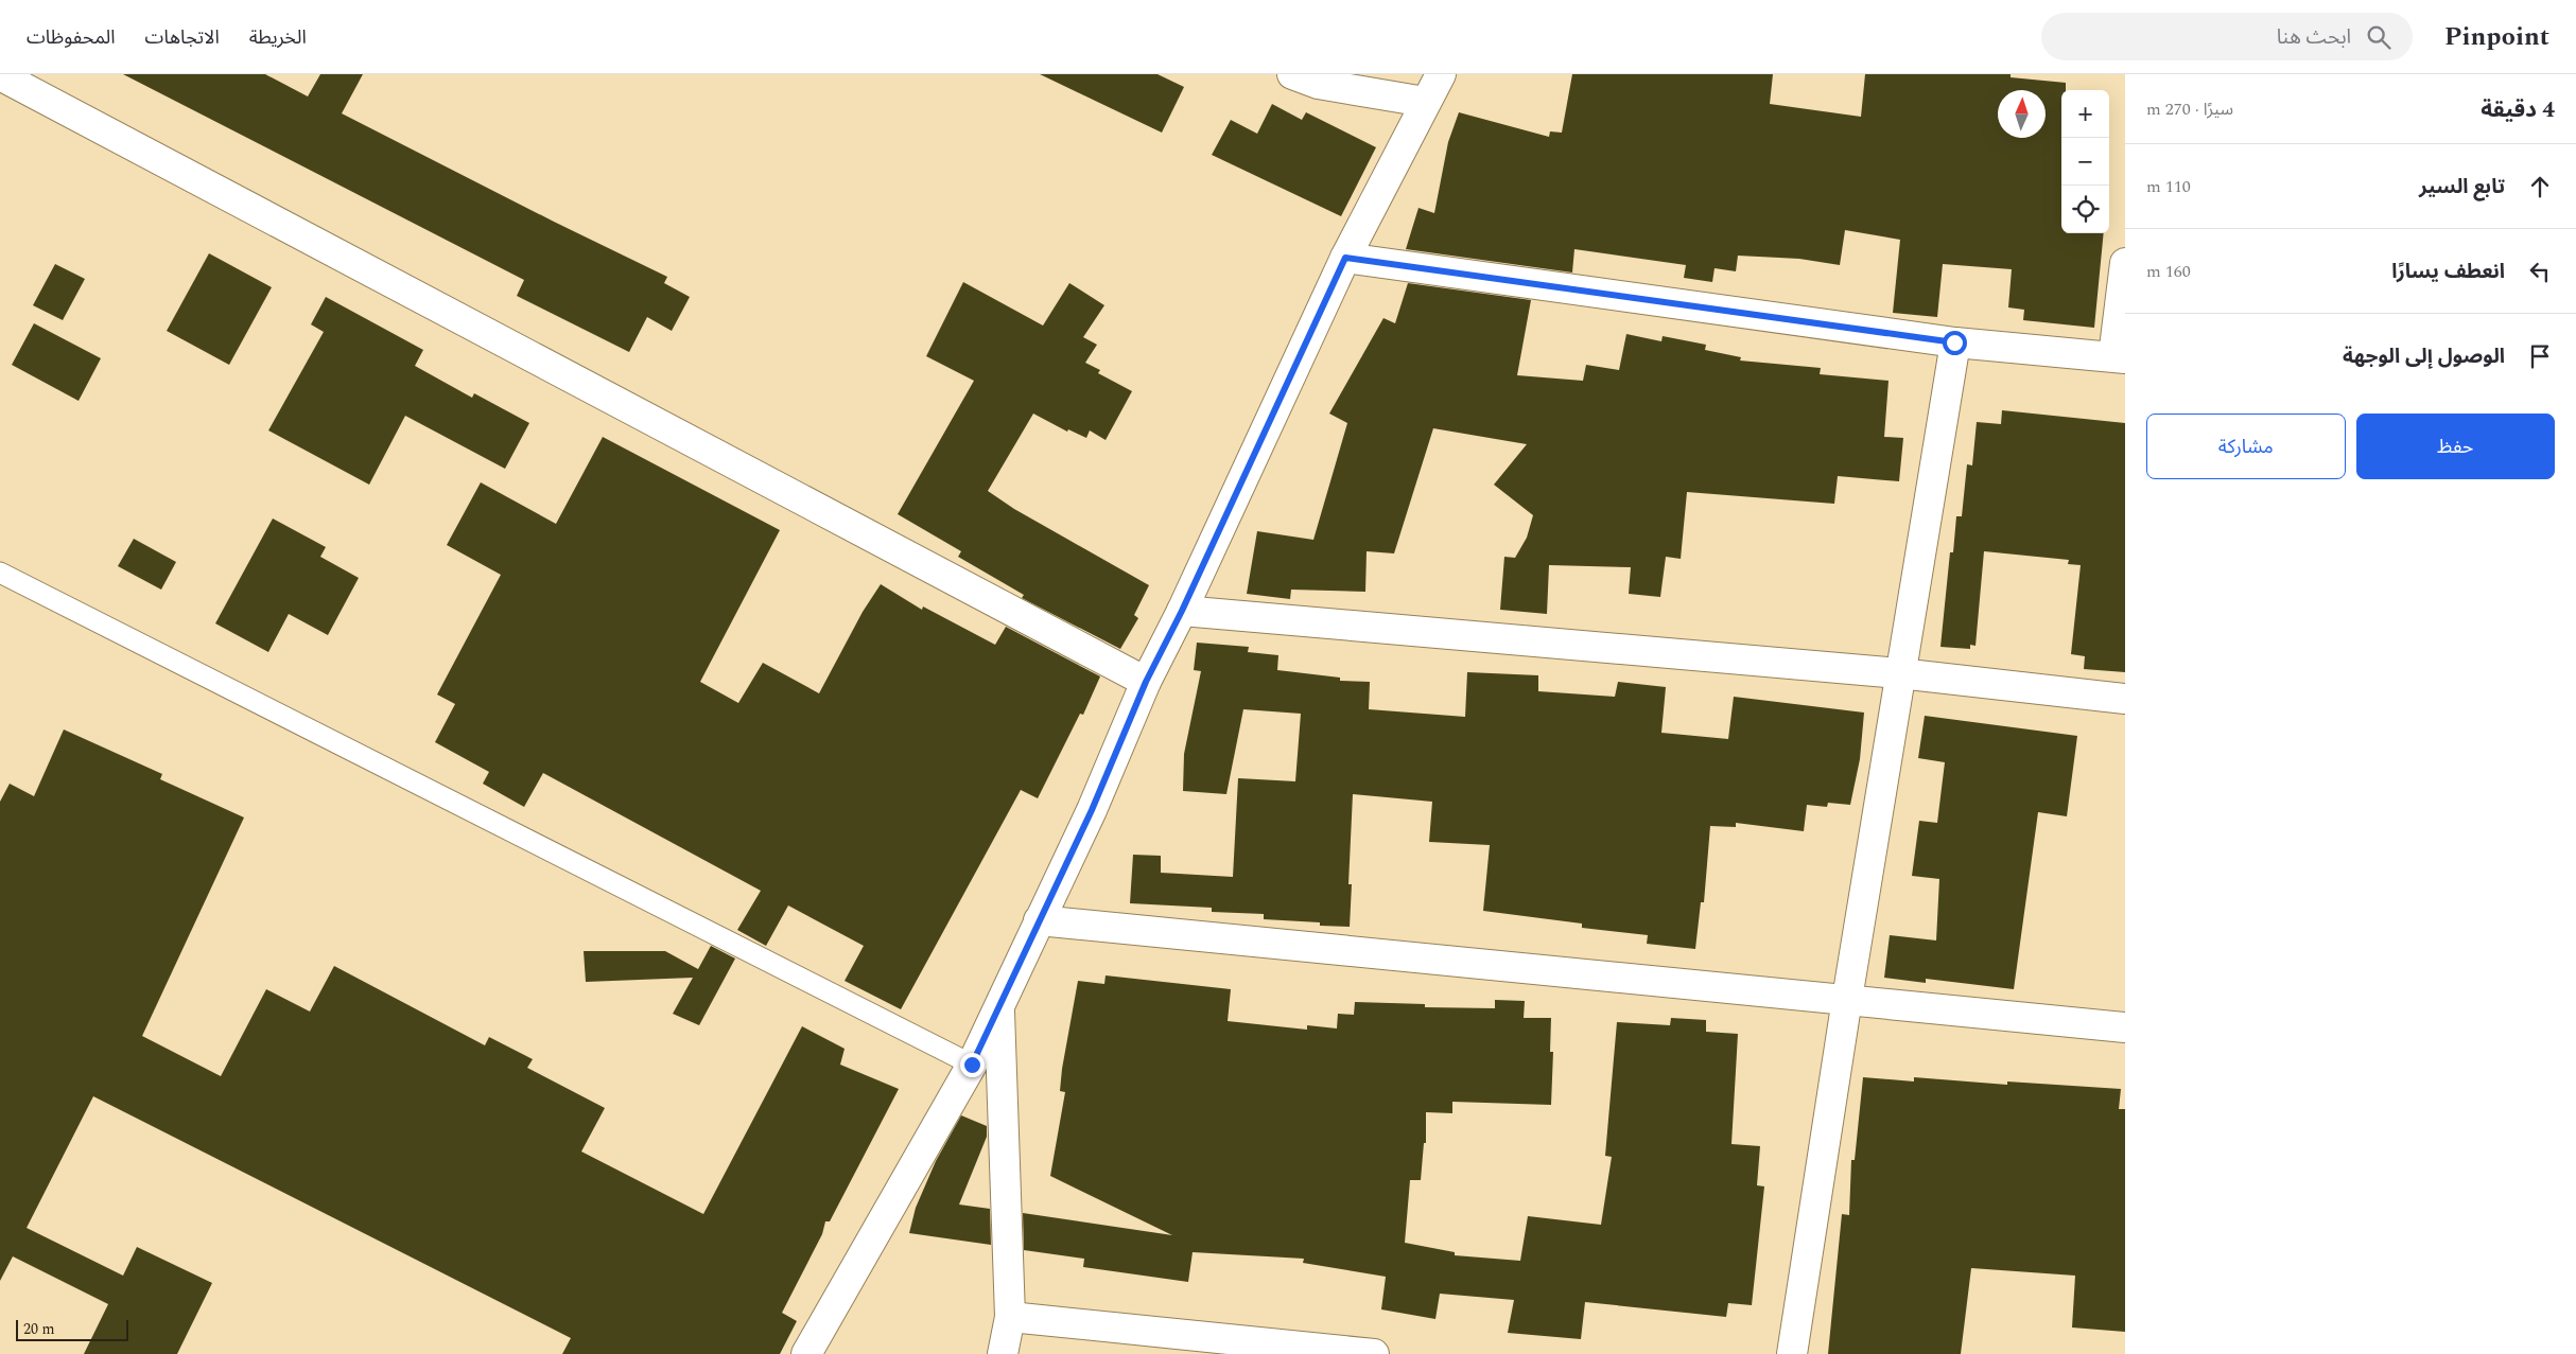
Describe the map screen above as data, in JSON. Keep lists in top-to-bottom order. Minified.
{"scale_bar":"20 m","north":"top","page":{"header":"Pinpoint","search":"ابحث هنا","nav":["الخريطة","الاتجاهات","المحفوظات"],"heading":["4 دقيقة","سيرًا · 270 m"],"map_buttons":["+","−"],"list":[["تابع السير","110 m"],["انعطف يسارًا","160 m"],"الوصول إلى الوجهة"],"buttons":["حفظ","مشاركة"],"scale":"20 m"}}
